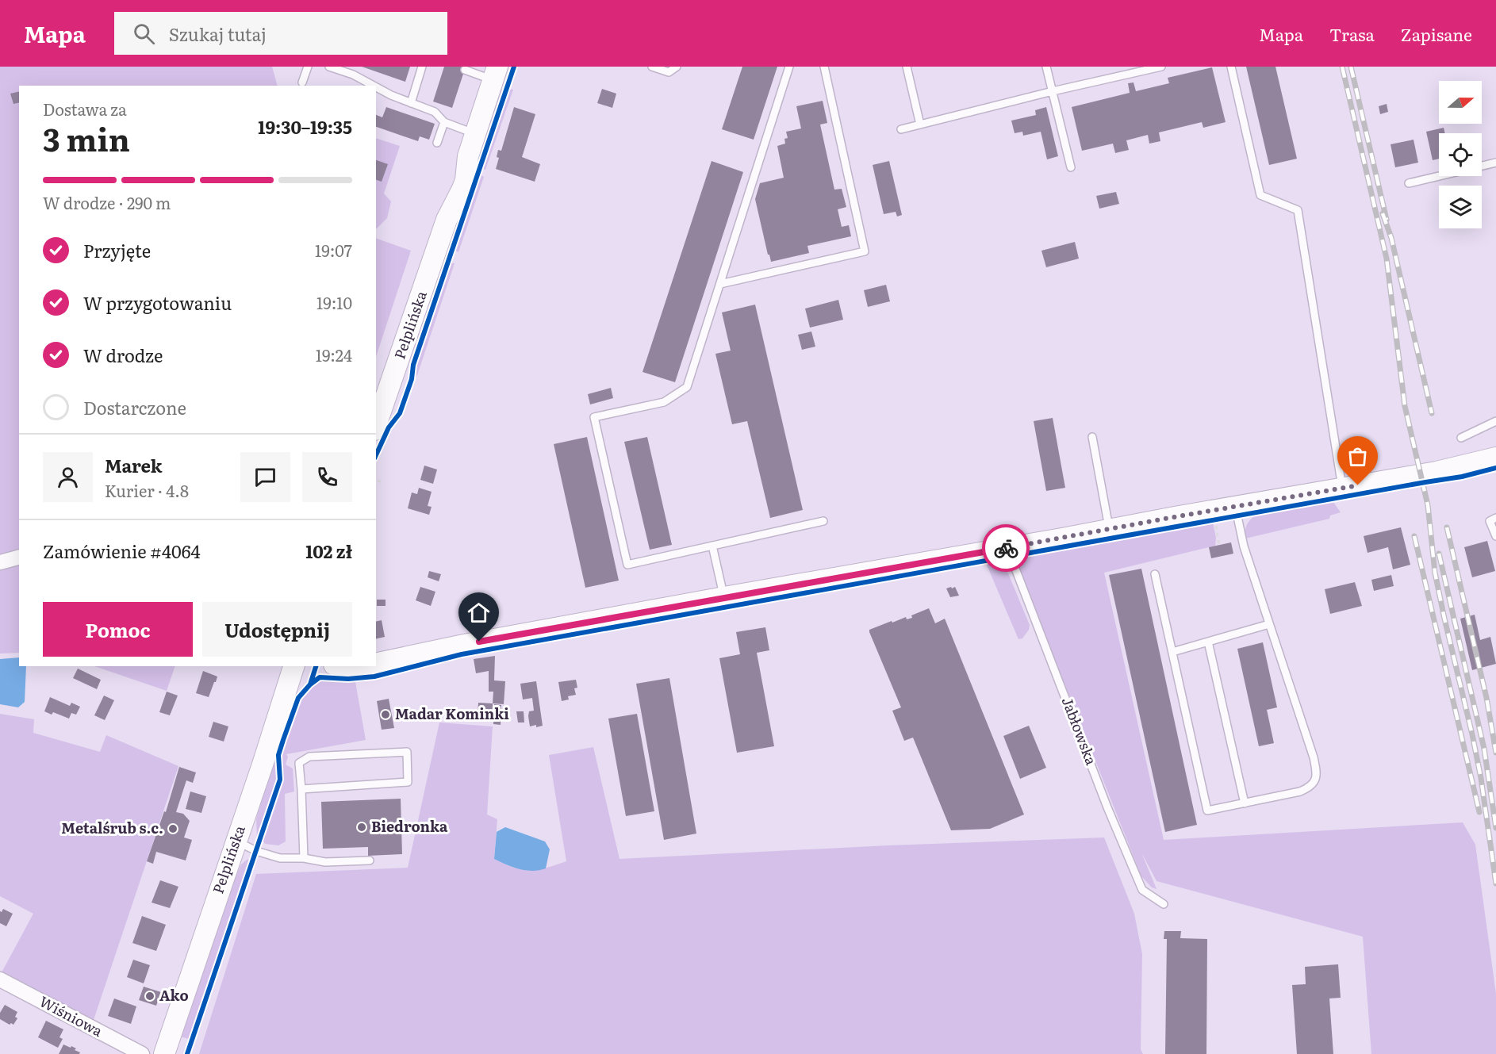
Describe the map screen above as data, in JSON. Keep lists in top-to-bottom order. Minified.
{"streets":{"main road":["Pelplińska"],"street":["Wiśniowa"],"lane":["Jabłowska"]},"places":["Madar Kominki","Biedronka","Metalśrub s.c.","Ako"],"north":"right","page":{"header":"Mapa","search":"Szukaj tutaj","nav":["Mapa","Trasa","Zapisane"],"heading":["3 min","Dostawa za","19:30–19:35"],"panel":["Marek","Kurier · 4.8","Zamówienie #4064","102 zł"],"bar":"W drodze · 290 m","list":[["Przyjęte","19:07"],["W przygotowaniu","19:10"],["W drodze","19:24"],"Dostarczone"],"buttons":["Pomoc","Udostępnij"]}}
